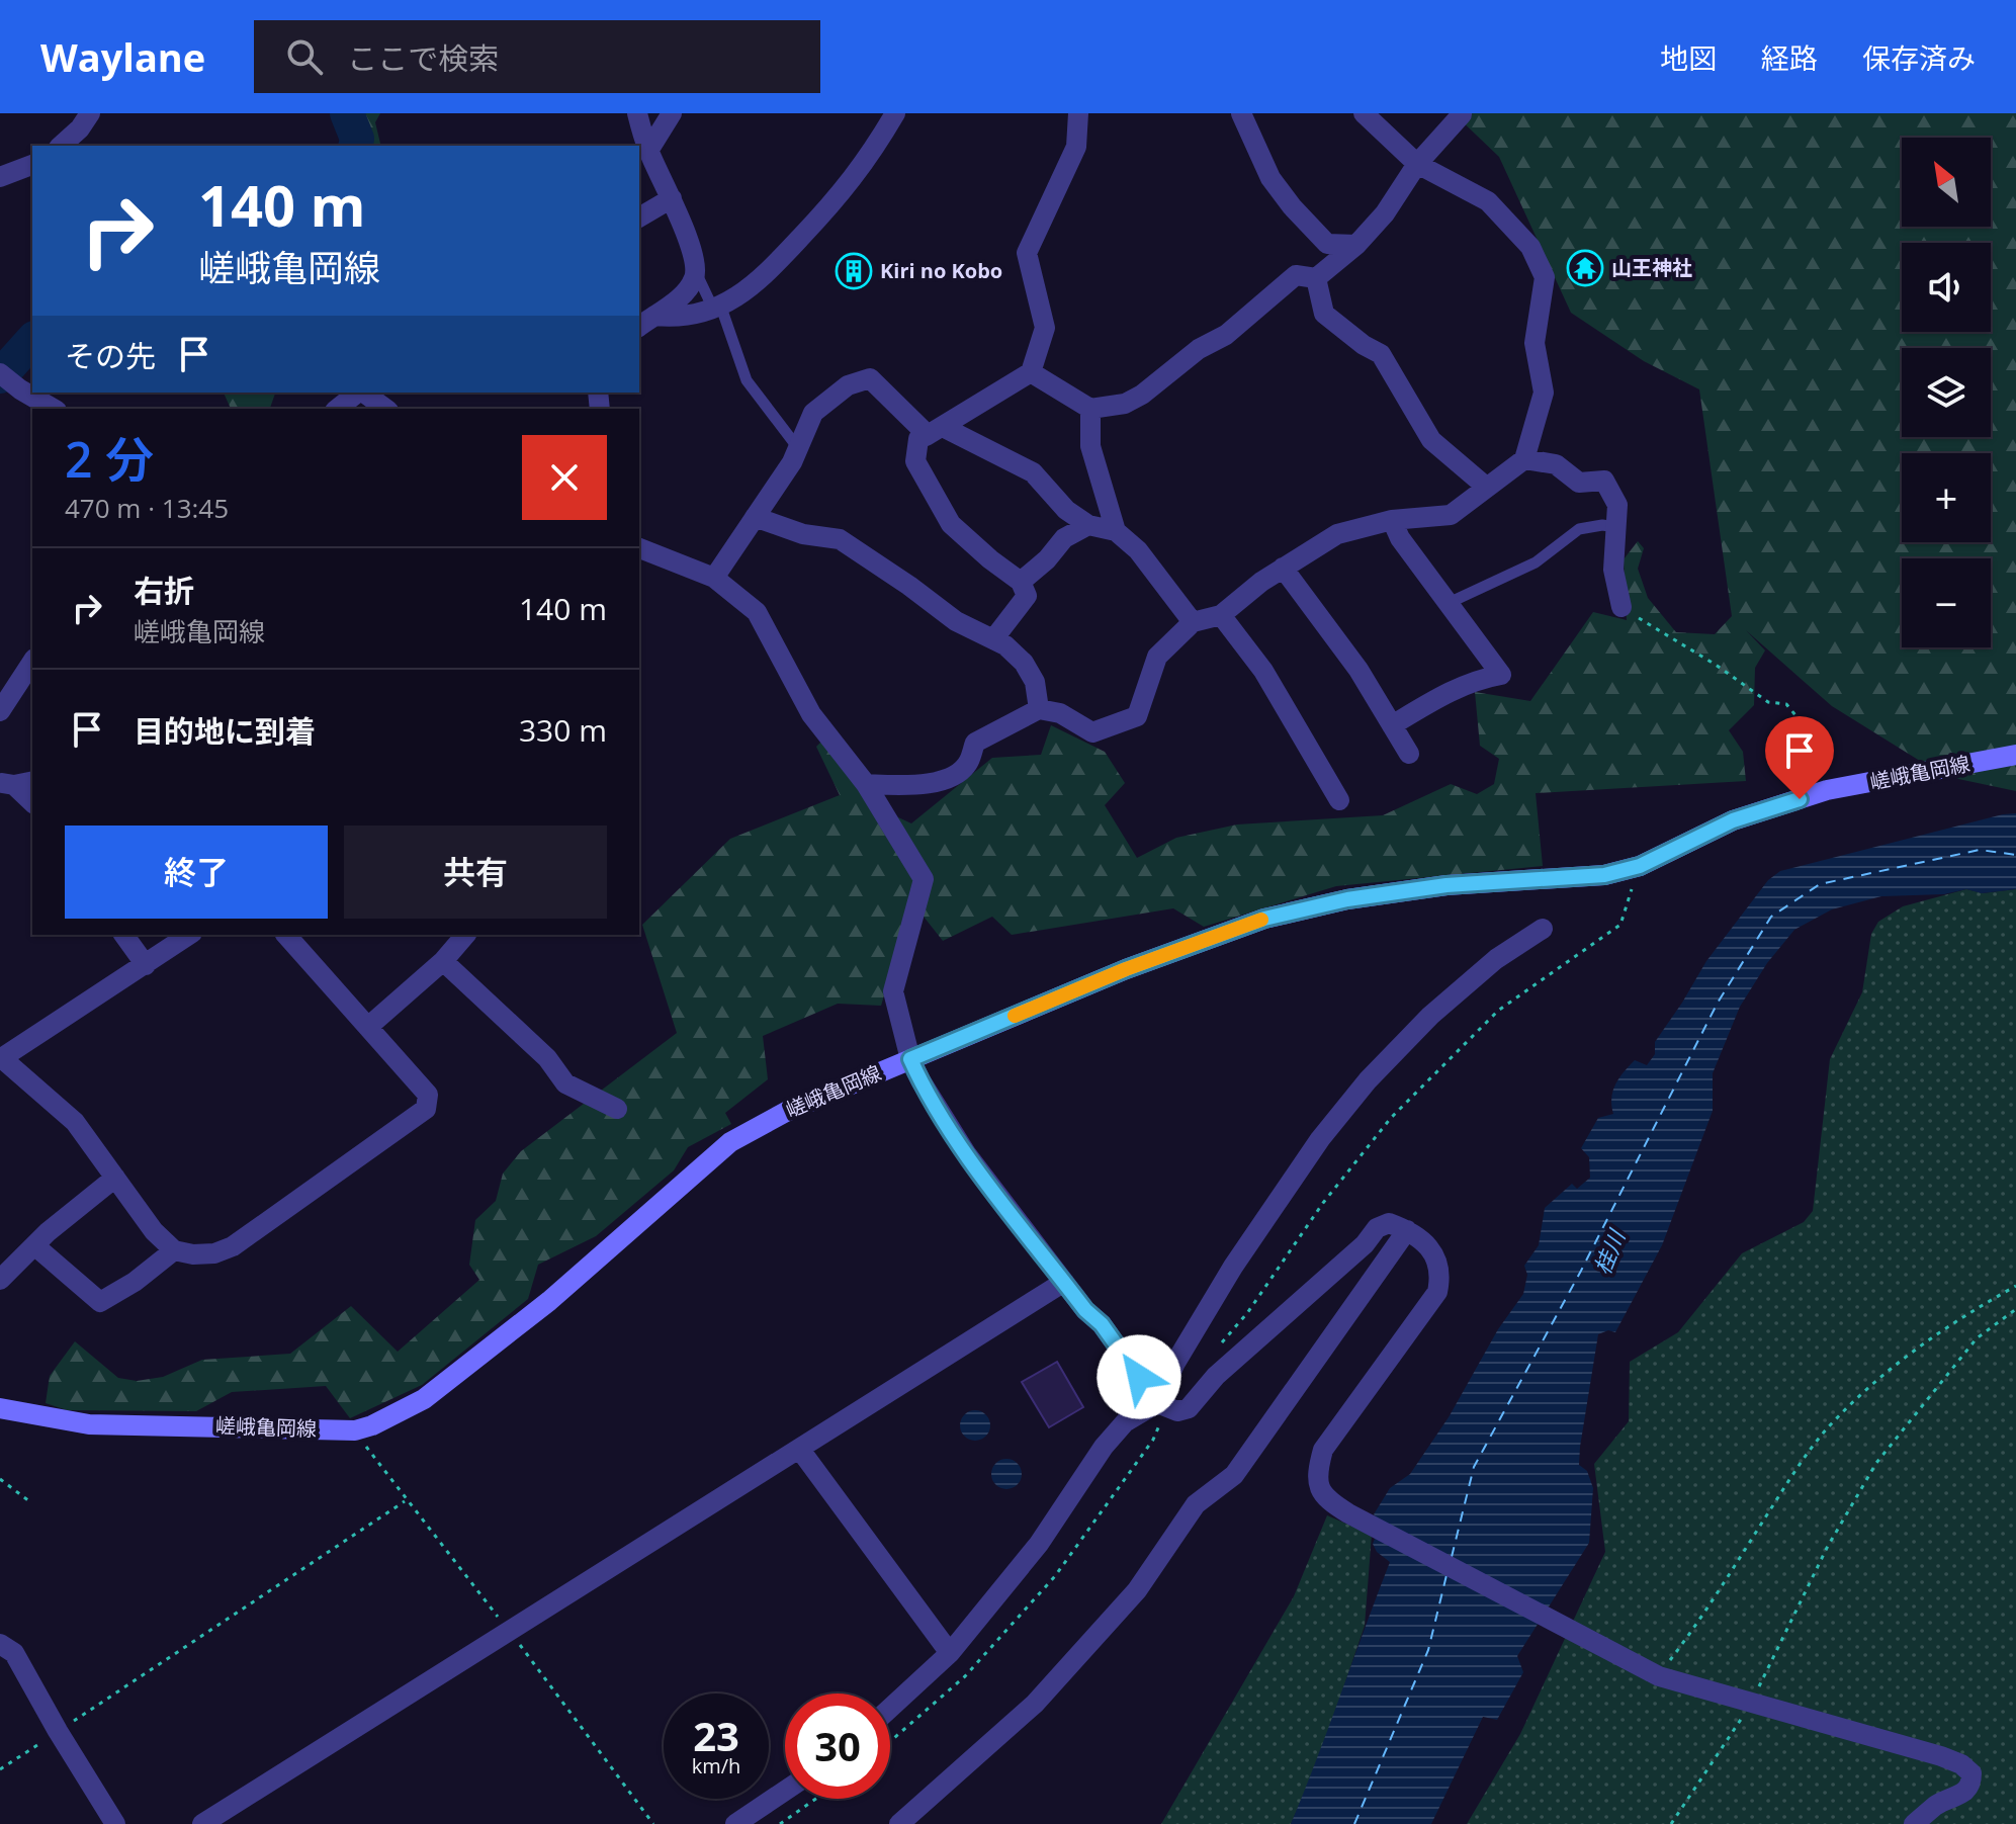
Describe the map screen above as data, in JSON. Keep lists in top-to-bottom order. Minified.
{"streets":{"main road":["嵯峨亀岡線"]},"water":["桂川"],"places":{"temple":["山王神社"],"building":["Kiri no Kobo"]},"north":"top left","page":{"header":"Waylane","search":"ここで検索","nav":["地図","経路","保存済み"],"map_buttons":["+","−"],"turn":["140 m","嵯峨亀岡線"],"then":"その先","heading":["2 分","470 m · 13:45"],"list":[{"name":"右折","note":"嵯峨亀岡線","value":"140 m"},{"name":"目的地に到着","value":"330 m"}],"buttons":["終了","共有"],"speed":"23 km/h","limit":"30"}}
